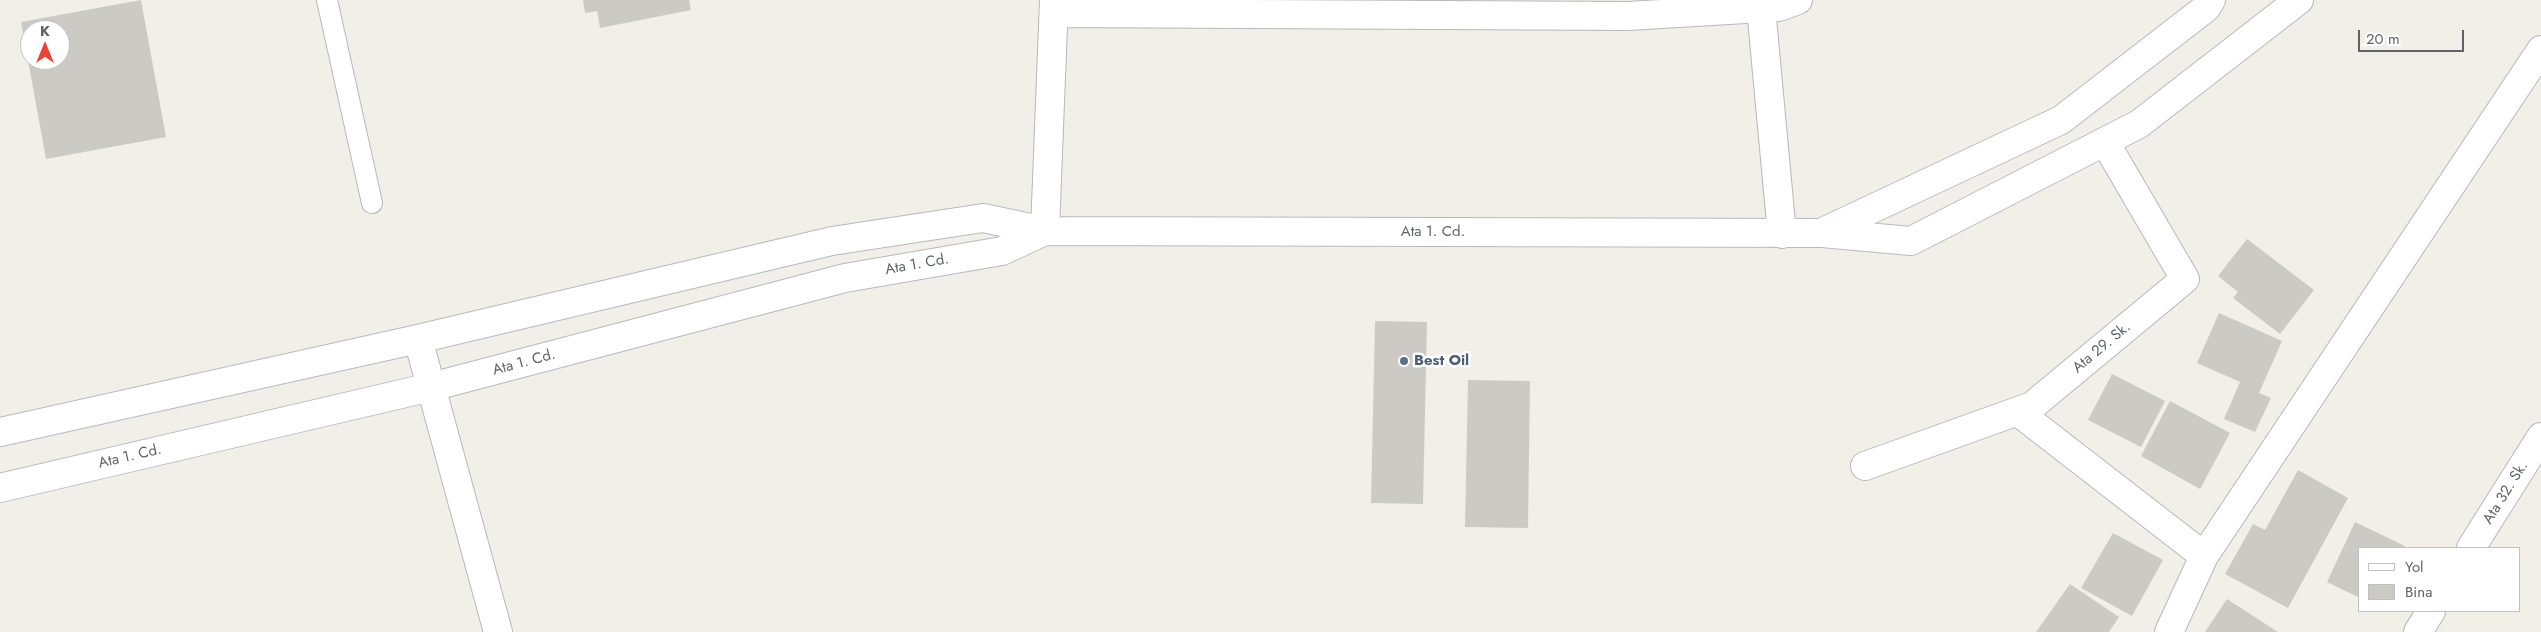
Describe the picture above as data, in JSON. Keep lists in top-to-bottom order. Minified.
{"streets":{"street":["Ata 1. Cd.","Ata 29. Sk.","Ata 32. Sk."]},"crossings":[["Ata 1. Cd.","Ata 29. Sk."]],"places":["Best Oil"],"legend":["Yol","Bina"],"scale_bar":"20 m","north":"top"}
